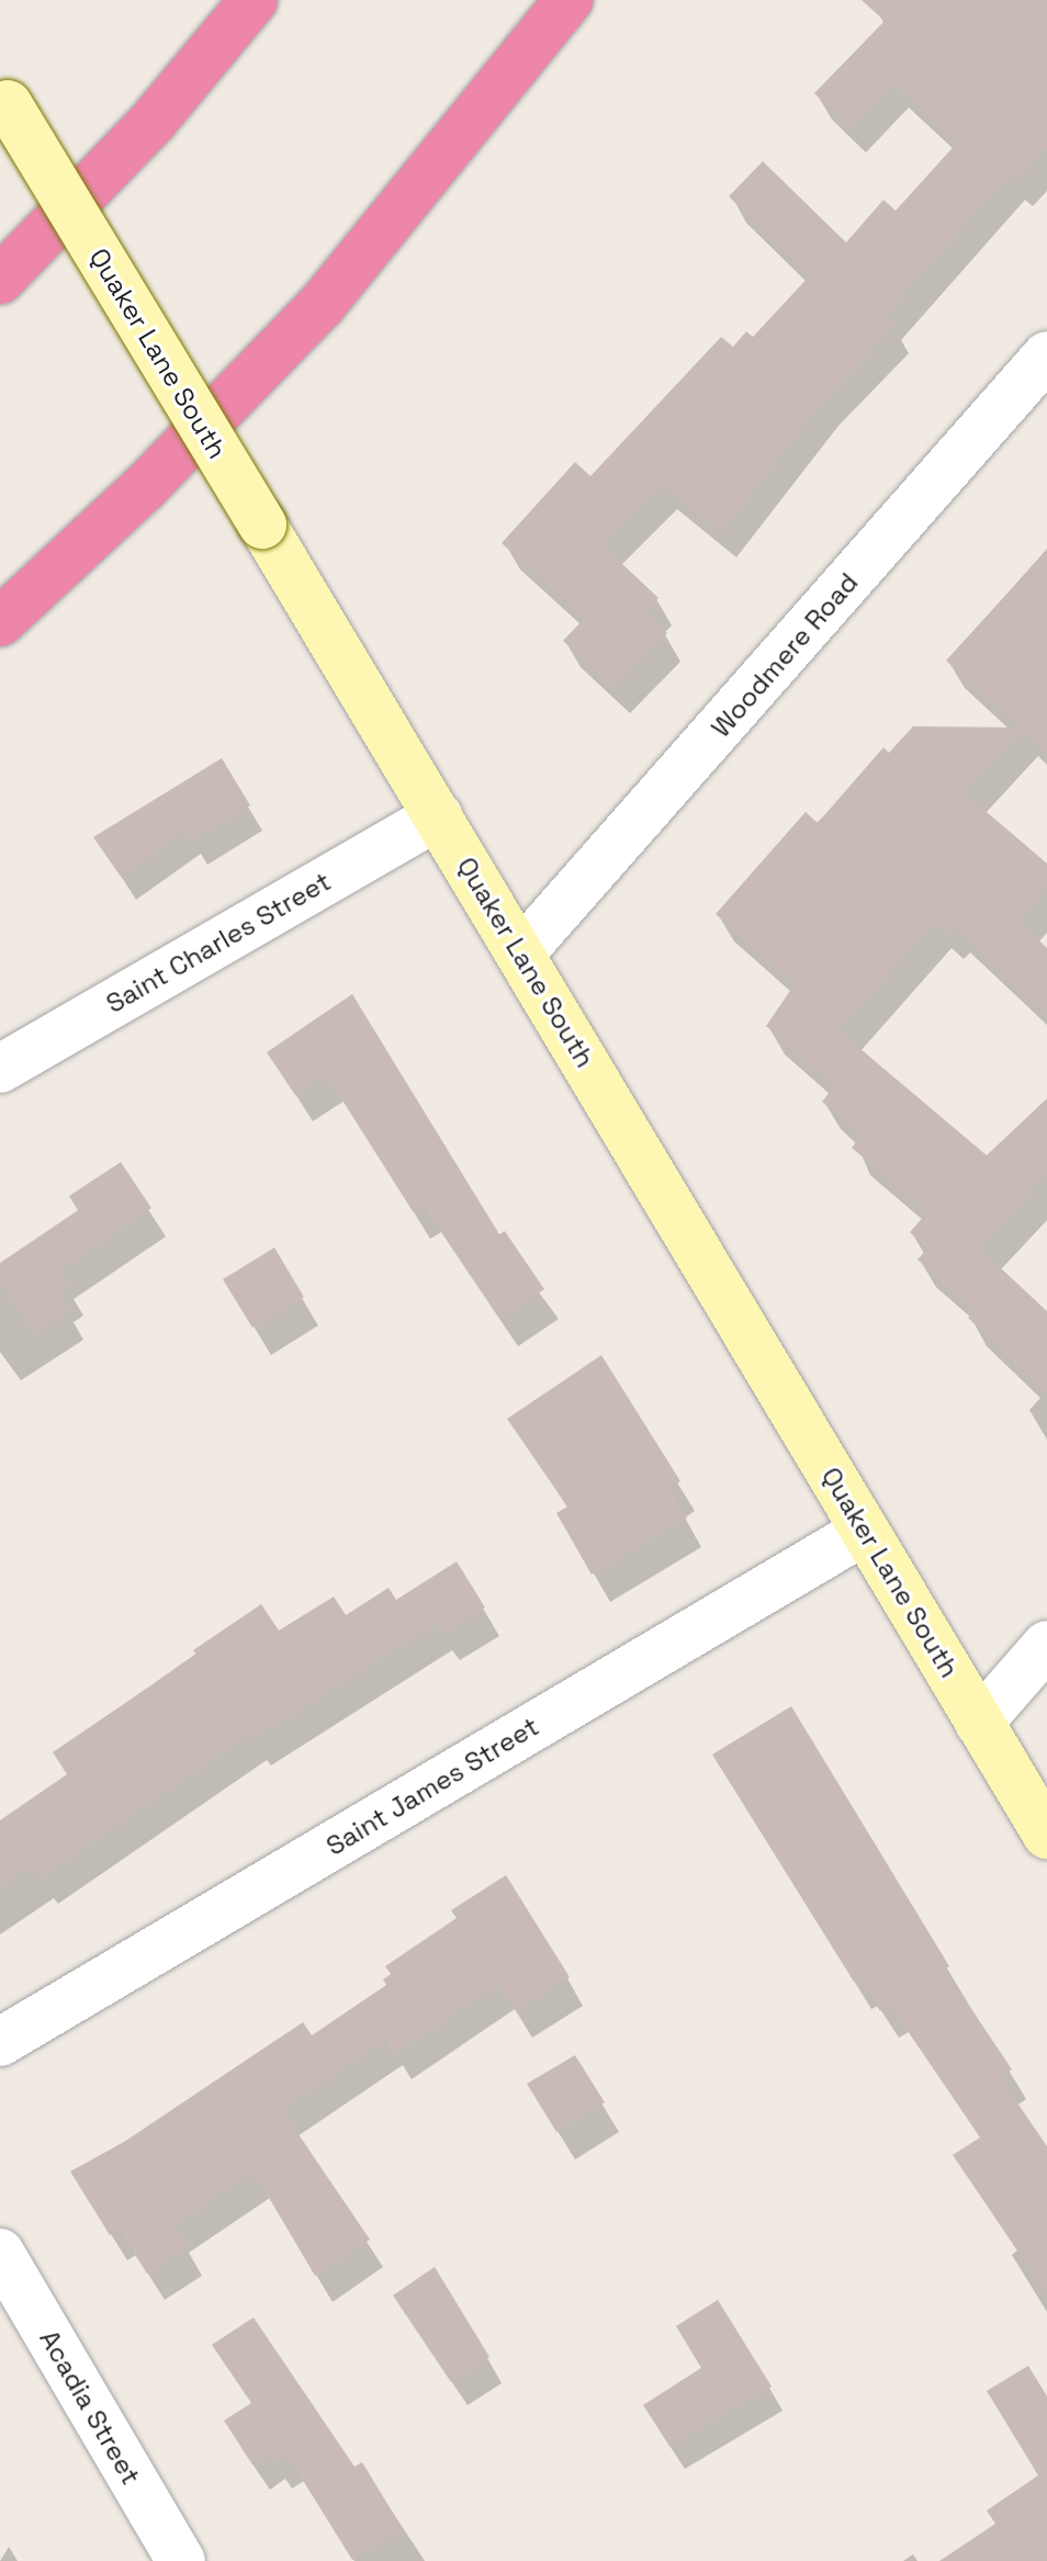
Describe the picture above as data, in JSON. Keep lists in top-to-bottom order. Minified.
{"streets":{"main road":["Quaker Lane South"],"street":["Woodmere Road","Saint Charles Street","Saint James Street","Acadia Street"]},"crossings":[["Quaker Lane South","Woodmere Road"],["Quaker Lane South","Saint Charles Street"],["Quaker Lane South","Saint James Street"]]}
